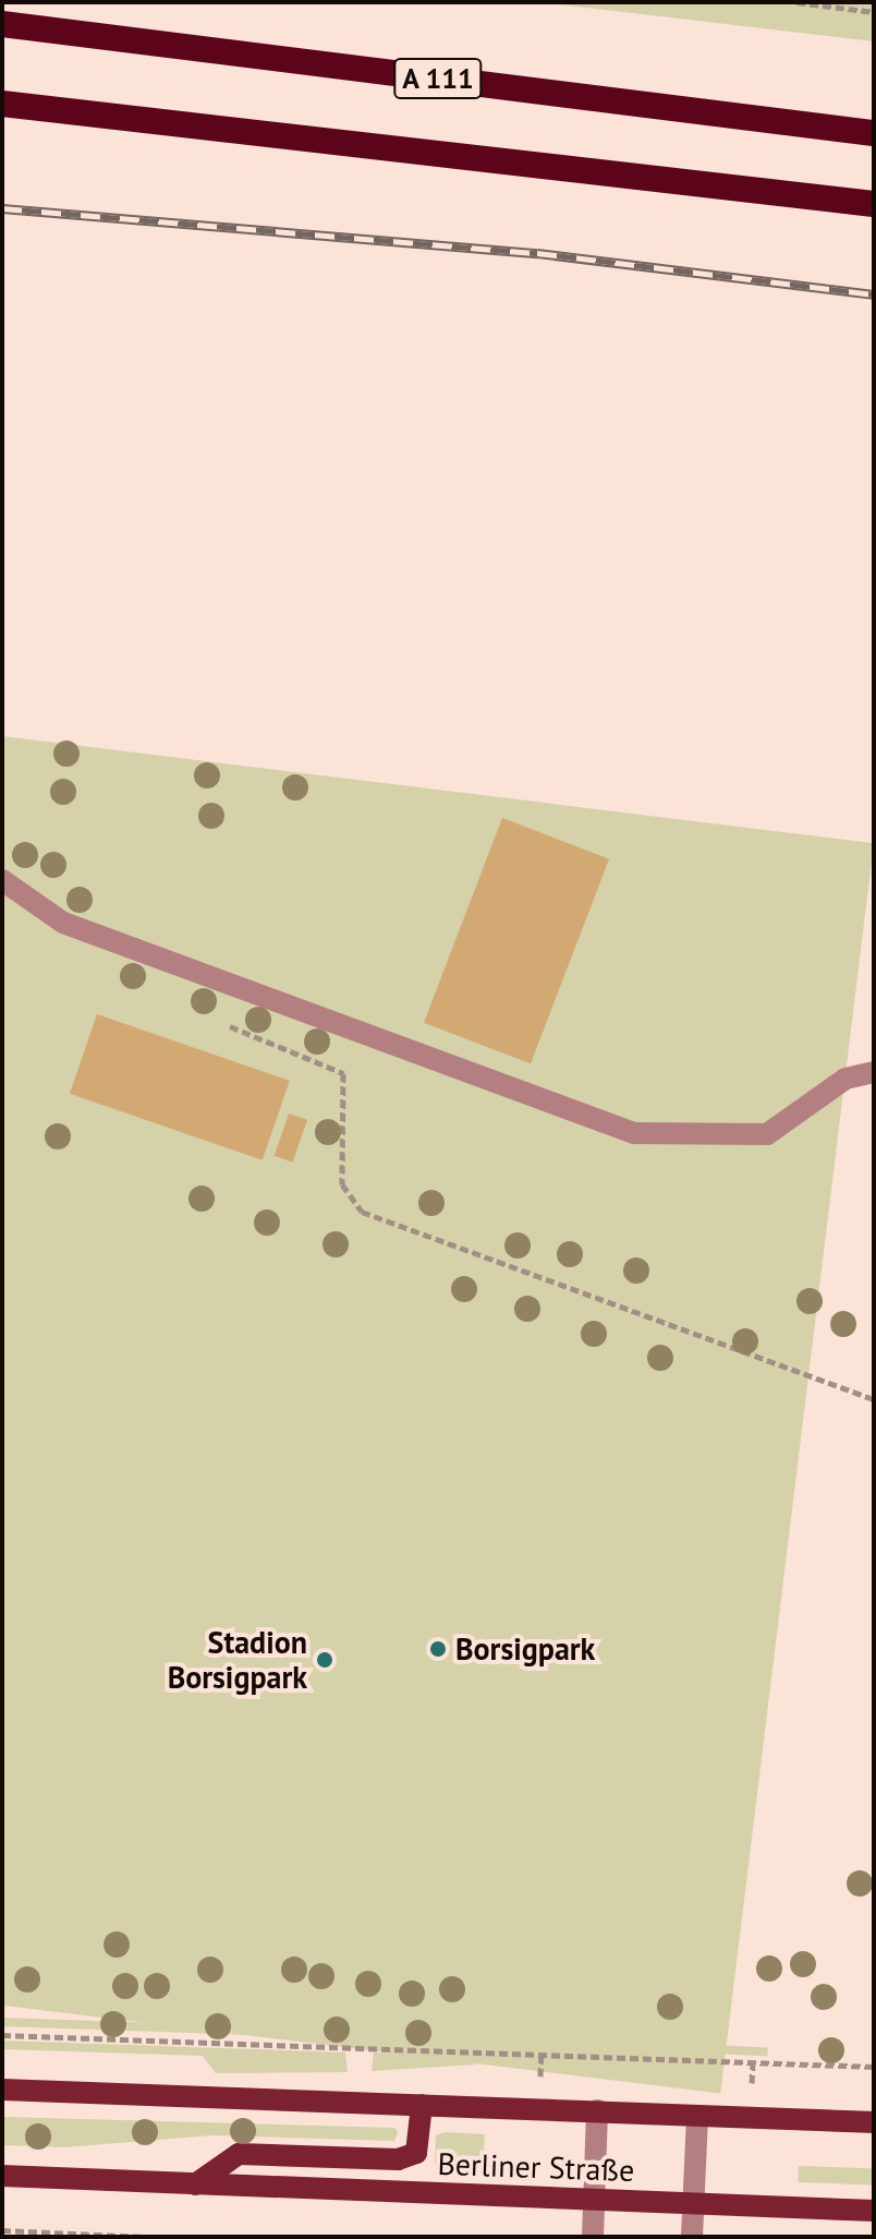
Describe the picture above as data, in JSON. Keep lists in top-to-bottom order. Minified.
{"streets":{"highway":["A 111"],"main road":["Berliner Straße"]},"places":["Borsigpark","Stadion Borsigpark"]}
